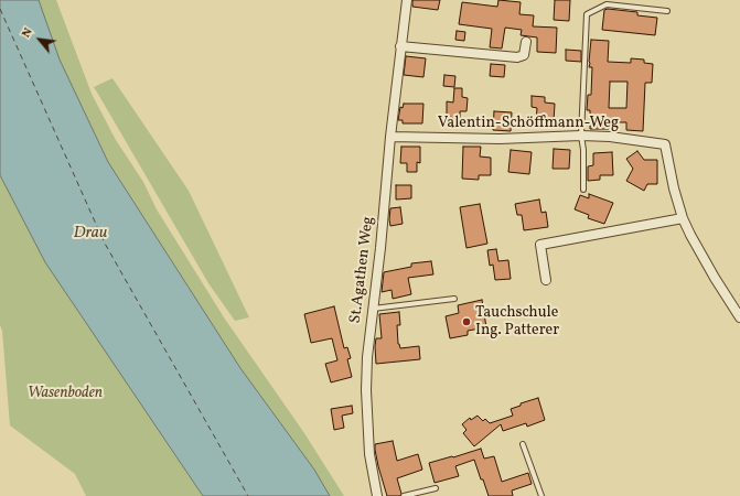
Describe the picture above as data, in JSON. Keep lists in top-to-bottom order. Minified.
{"streets":{"street":["Valentin-Schöffmann-Weg","St.Agathen Weg"]},"crossings":[["Valentin-Schöffmann-Weg","St.Agathen Weg"]],"water":["Drau"],"parks":["Wasenboden"],"places":["Tauchschule Ing. Patterer"],"north":"top left"}
